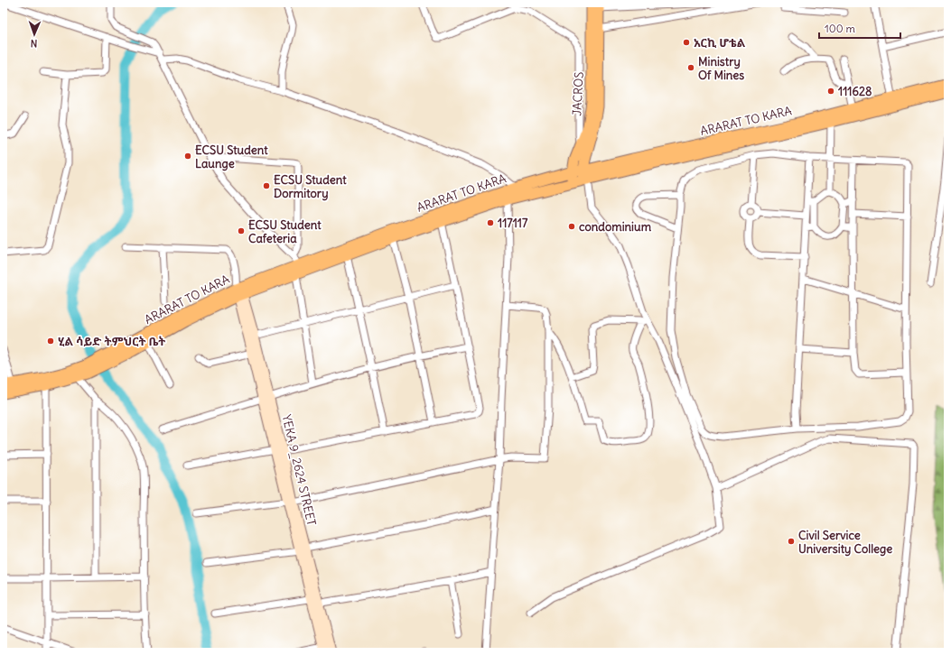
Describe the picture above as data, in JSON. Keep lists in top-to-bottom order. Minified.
{"streets":{"main road":["JACROS","ARARAT TO KARA","YEKA 9_2624 STREET"]},"crossings":[["JACROS","ARARAT TO KARA"],["ARARAT TO KARA","YEKA 9_2624 STREET"]],"places":["አርኪ ሆቴል","Ministry Of Mines","111628","ECSU Student Launge","ECSU Student Dormitory","117117","condominium","ECSU Student Cafeteria","ሂል ሳይድ ትምህርት ቤት","Civil Service University College"],"scale_bar":"100 m","north":"bottom"}
